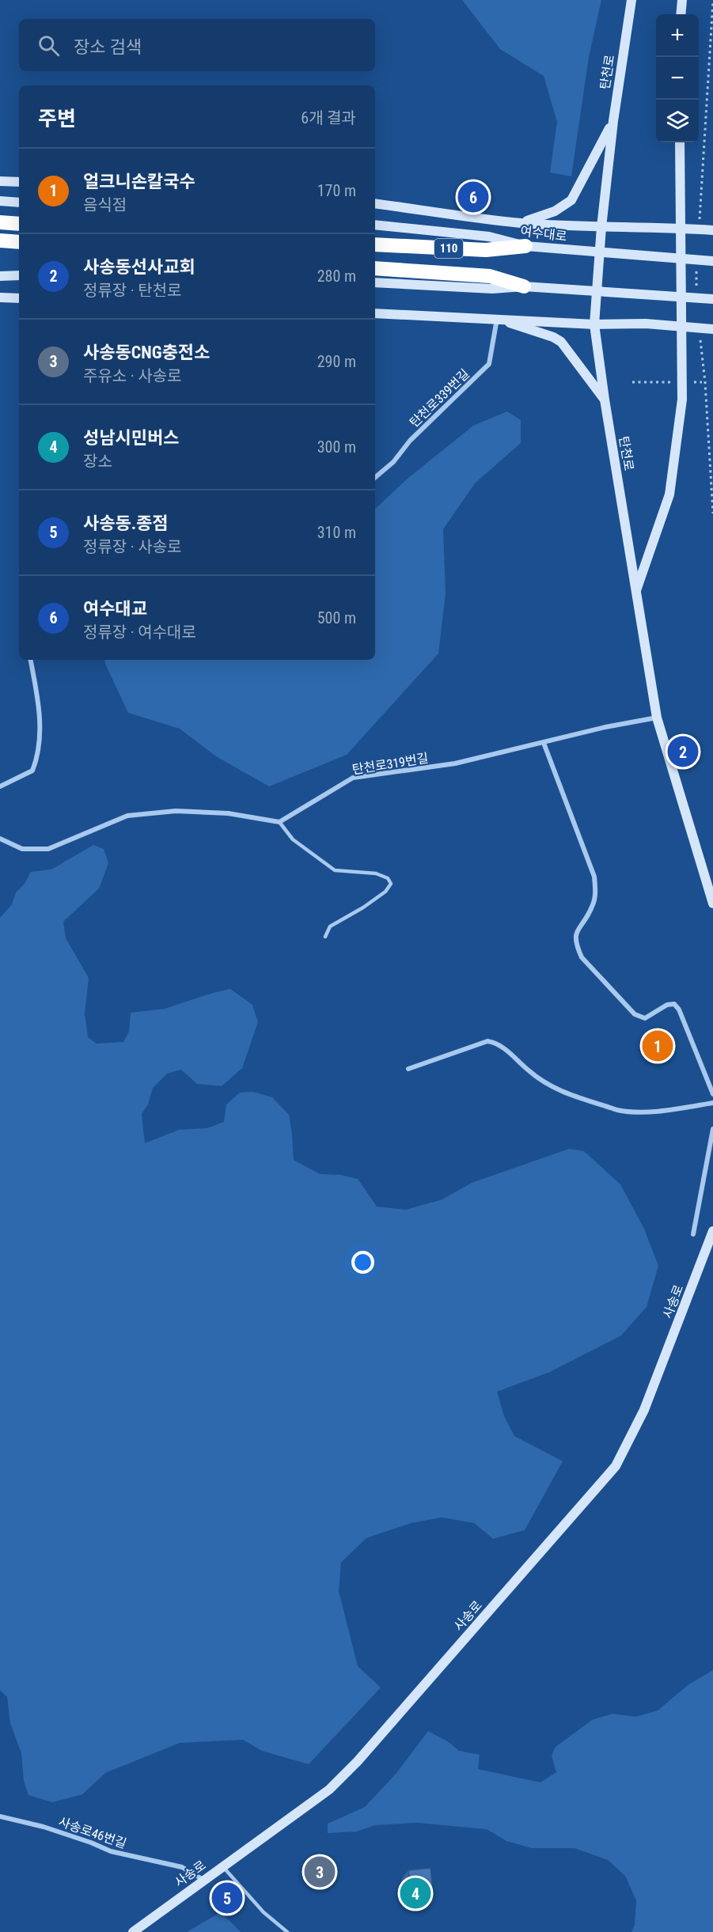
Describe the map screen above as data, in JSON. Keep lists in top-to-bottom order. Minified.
{"streets":{"highway":["110"],"main road":["탄천로","여수대로","사송로"],"street":["탄천로339번길","탄천로319번길","사송로46번길"]},"crossings":[["탄천로","탄천로319번길"],["여수대로","110"],["사송로","사송로46번길"]],"page":{"map_buttons":["+","−"],"search":"장소 검색","heading":["주변","6개 결과"],"list":[{"mark":"1","name":"얼크니손칼국수","note":"음식점","value":"170 m"},{"mark":"2","name":"사송동선사교회","note":"정류장 · 탄천로","value":"280 m"},{"mark":"3","name":"사송동CNG충전소","note":"주유소 · 사송로","value":"290 m"},{"mark":"4","name":"성남시민버스","note":"장소","value":"300 m"},{"mark":"5","name":"사송동.종점","note":"정류장 · 사송로","value":"310 m"},{"mark":"6","name":"여수대교","note":"정류장 · 여수대로","value":"500 m"}],"pins":["6","2","1","3","4","5"]}}
